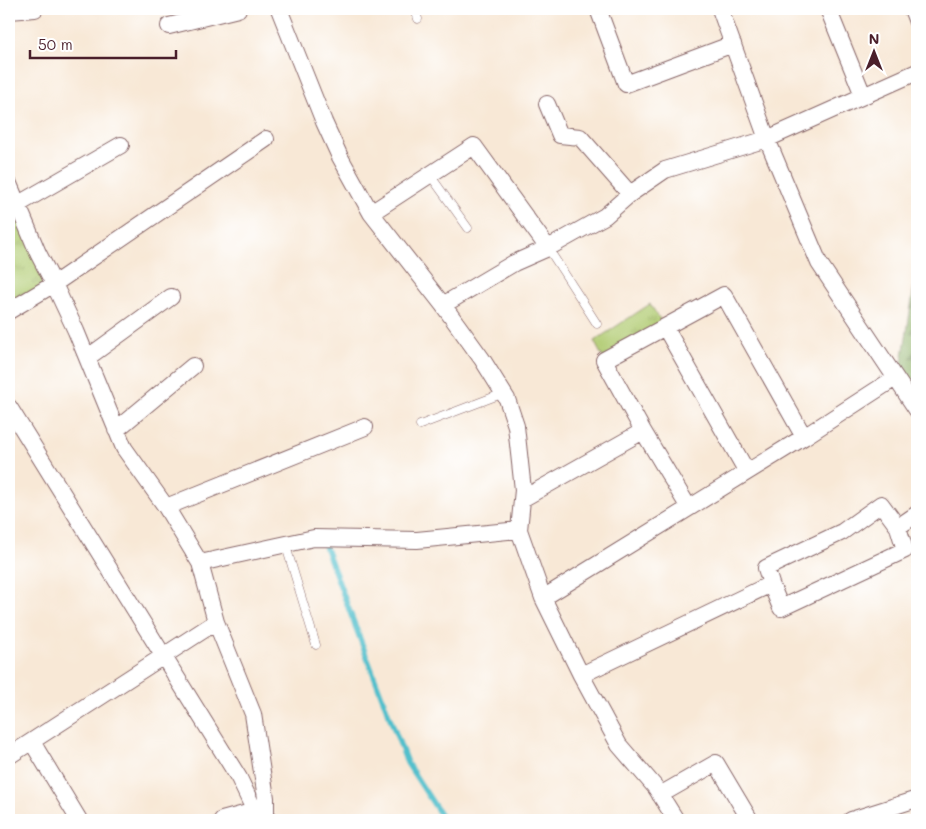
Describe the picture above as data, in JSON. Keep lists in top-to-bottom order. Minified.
{"scale_bar":"50 m","north":"top"}
